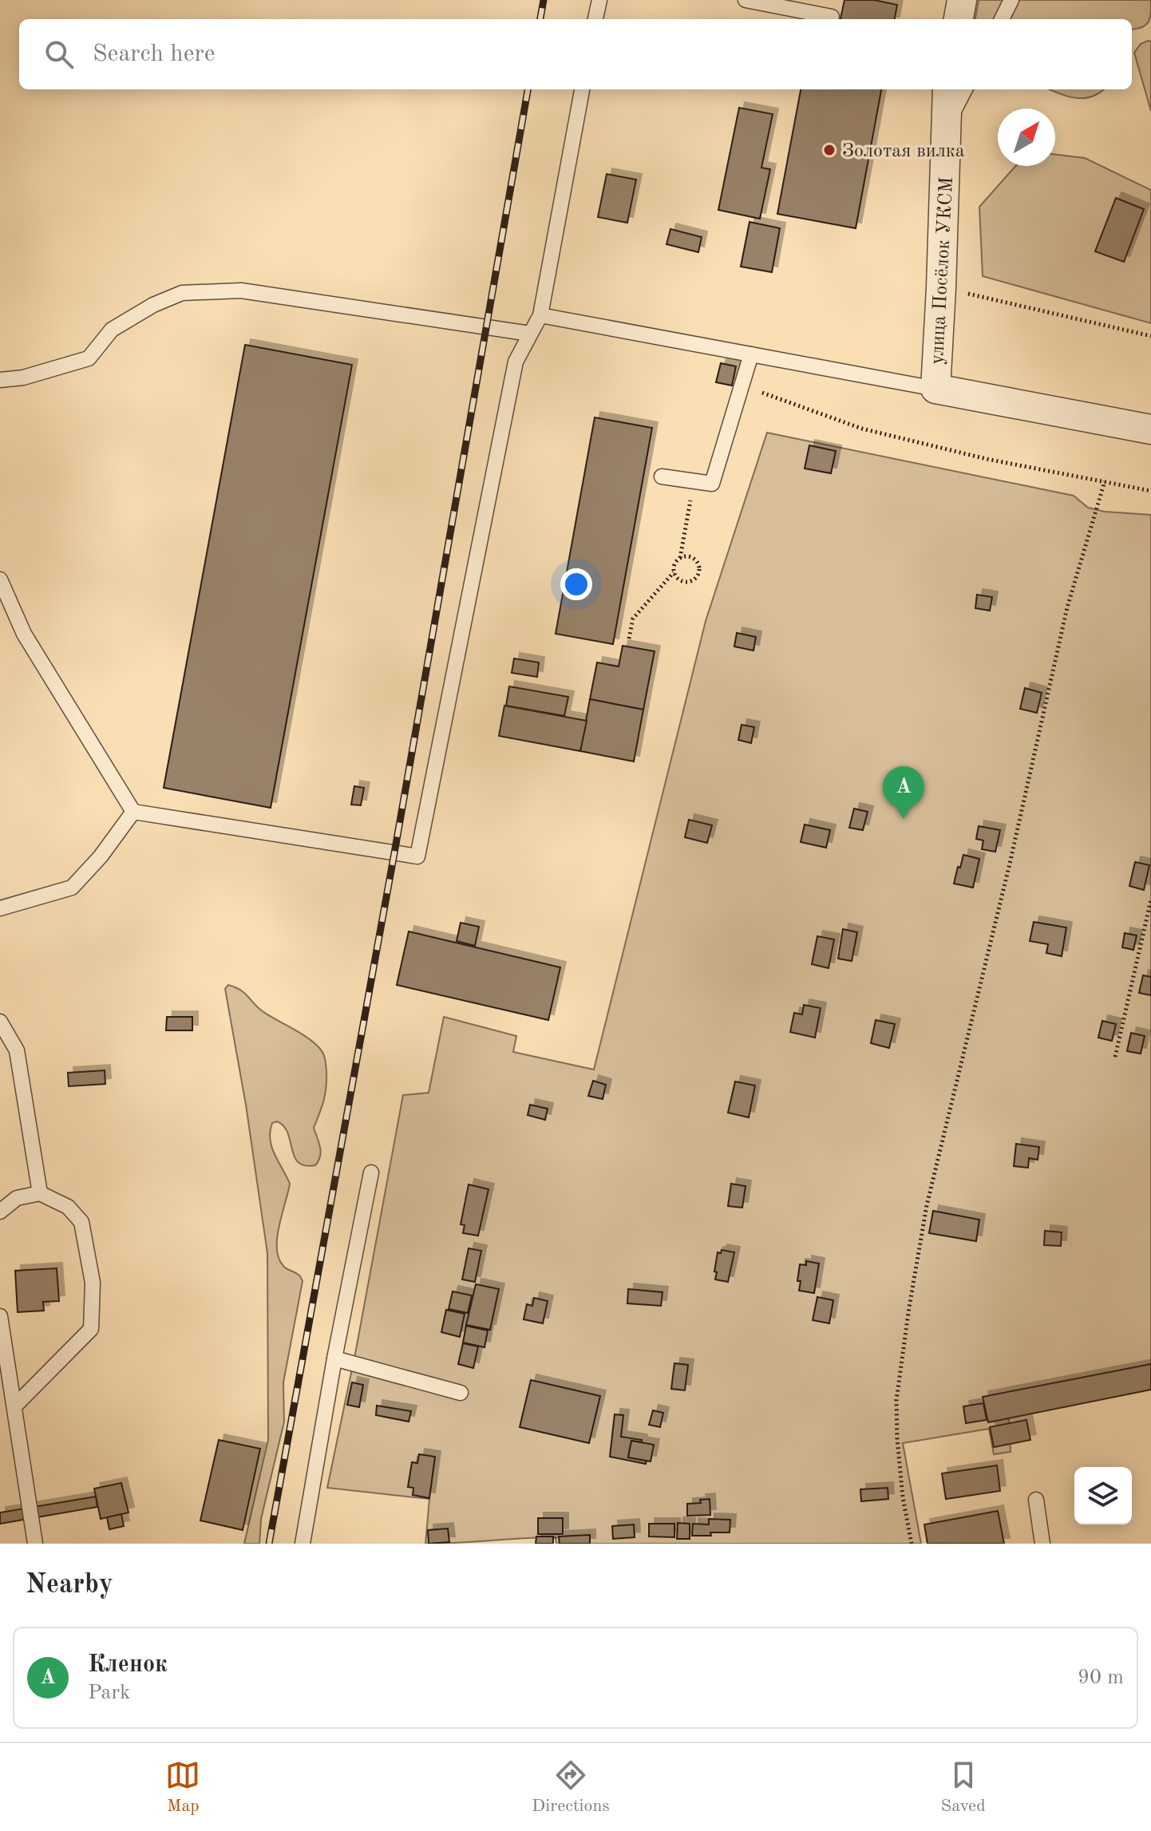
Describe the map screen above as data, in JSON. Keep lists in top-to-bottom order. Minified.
{"streets":{"street":["улица Посёлок УКСМ"]},"places":["Золотая вилка"],"north":"top right","page":{"search":"Search here","pins":"A","heading":"Nearby","list":[{"mark":"A","name":"Кленок","note":"Park","value":"90 m"}],"nav":["Map","Directions","Saved"]}}
